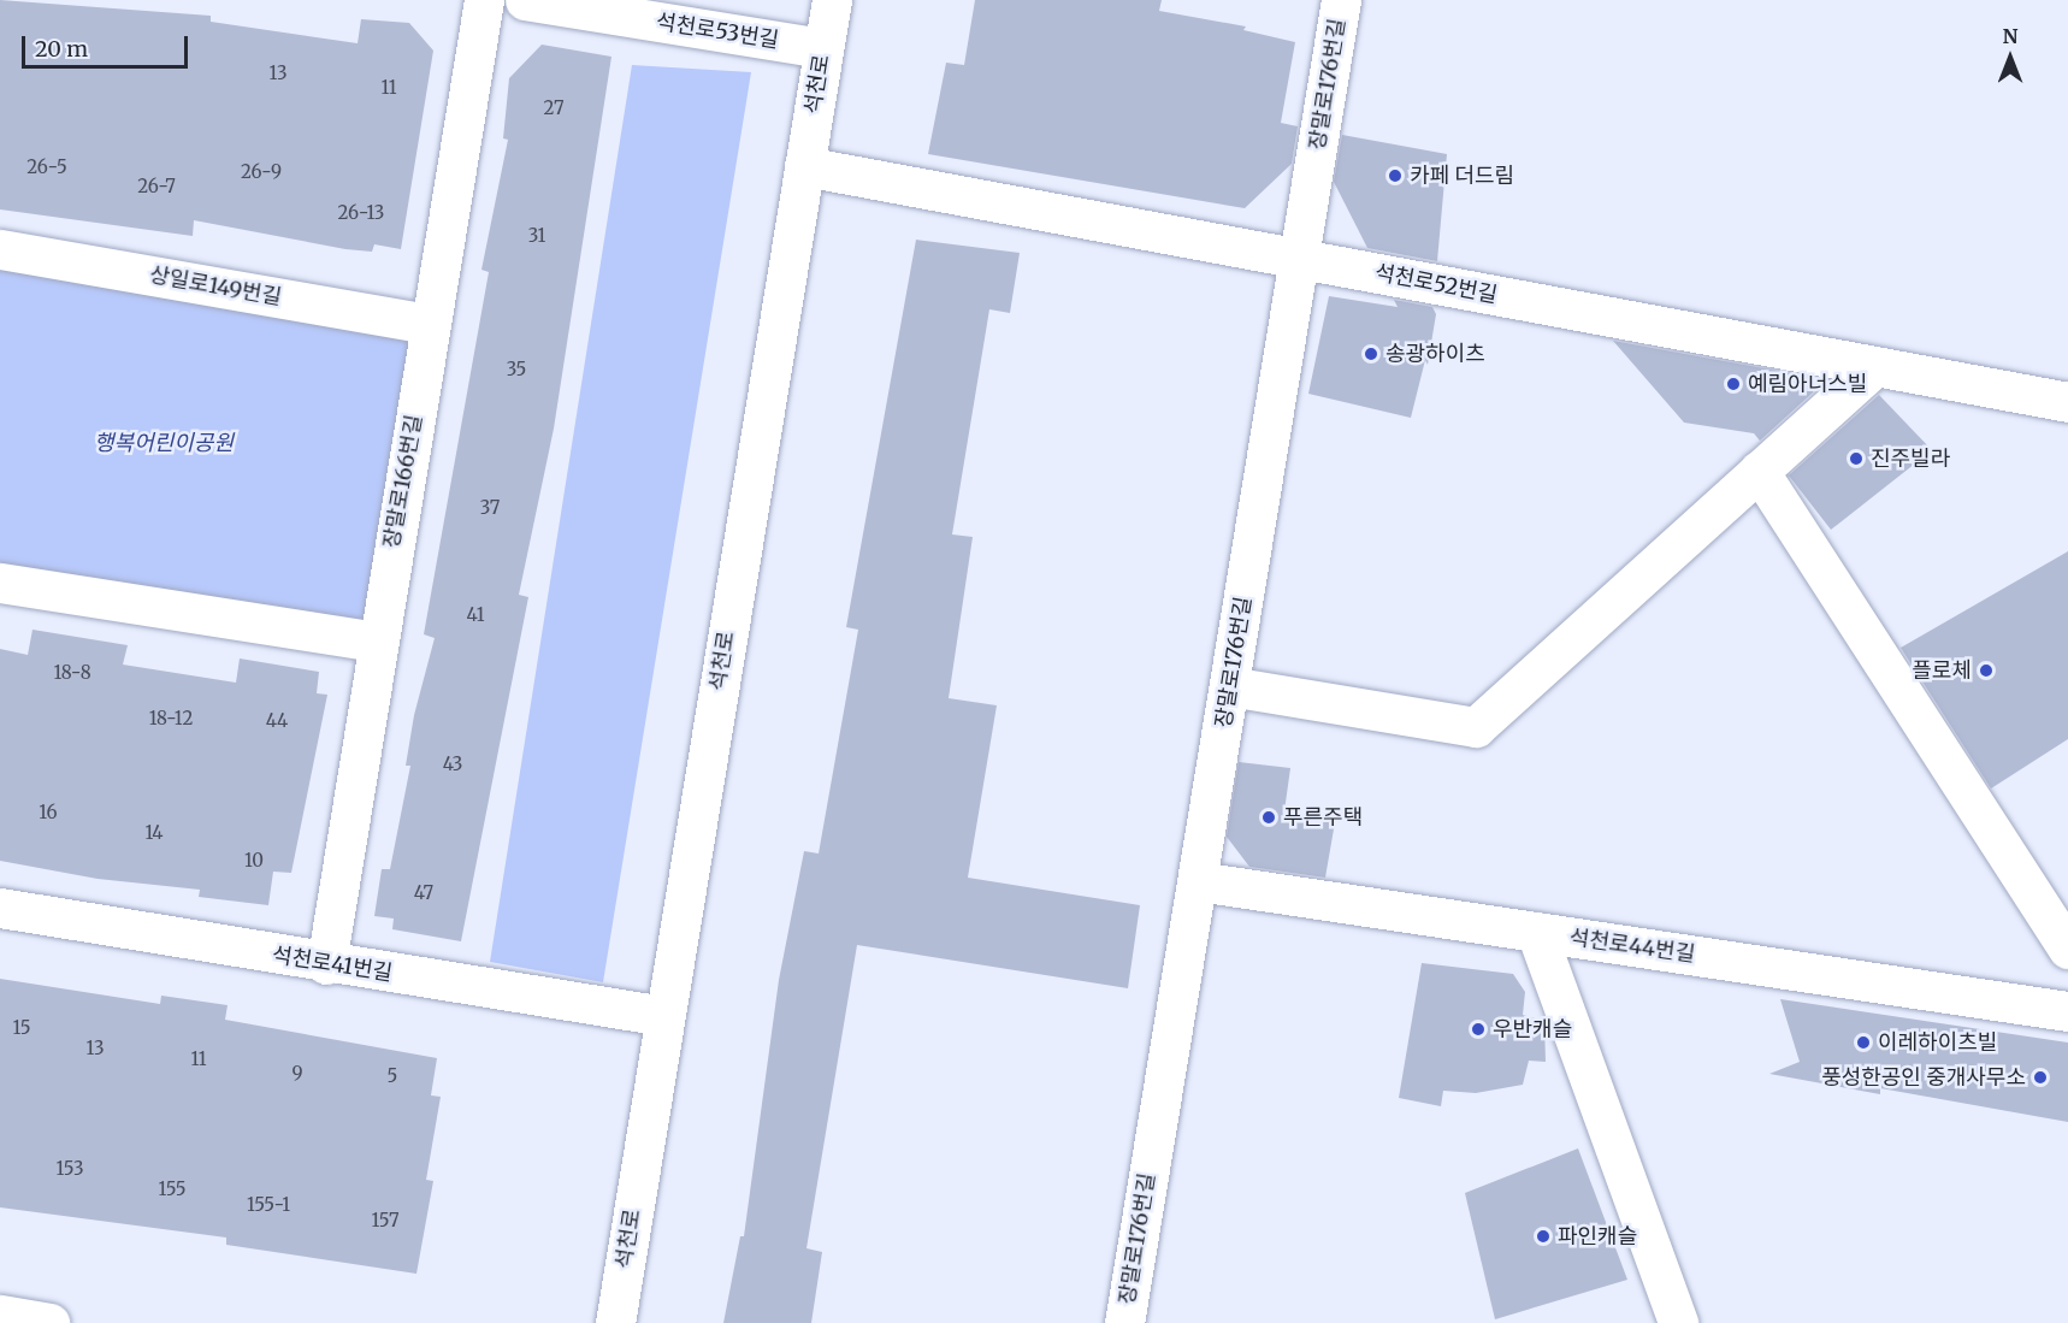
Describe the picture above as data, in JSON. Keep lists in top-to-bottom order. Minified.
{"streets":{"street":["석천로53번길","석천로","장말로176번길","석천로52번길","상일로149번길","장말로166번길","석천로44번길","석천로41번길"]},"crossings":[["석천로53번길","석천로"],["석천로","석천로52번길"],["석천로","석천로41번길"],["장말로176번길","석천로52번길"],["장말로176번길","석천로44번길"],["상일로149번길","장말로166번길"],["장말로166번길","석천로41번길"]],"parks":["행복어린이공원"],"places":["카페 더드림","송광하이츠","예림아너스빌","진주빌라","플로체","푸른주택","우반캐슬","이레하이츠빌","풍성한공인 중개사무소","파인캐슬"],"house_numbers":["13","11","27","26-5","26-9","26-7","26-13","31","35","37","41","18-8","18-12","44","43","16","14","10","47","15","13","11","9","5","153","155","155-1","157"],"scale_bar":"20 m","north":"top"}
